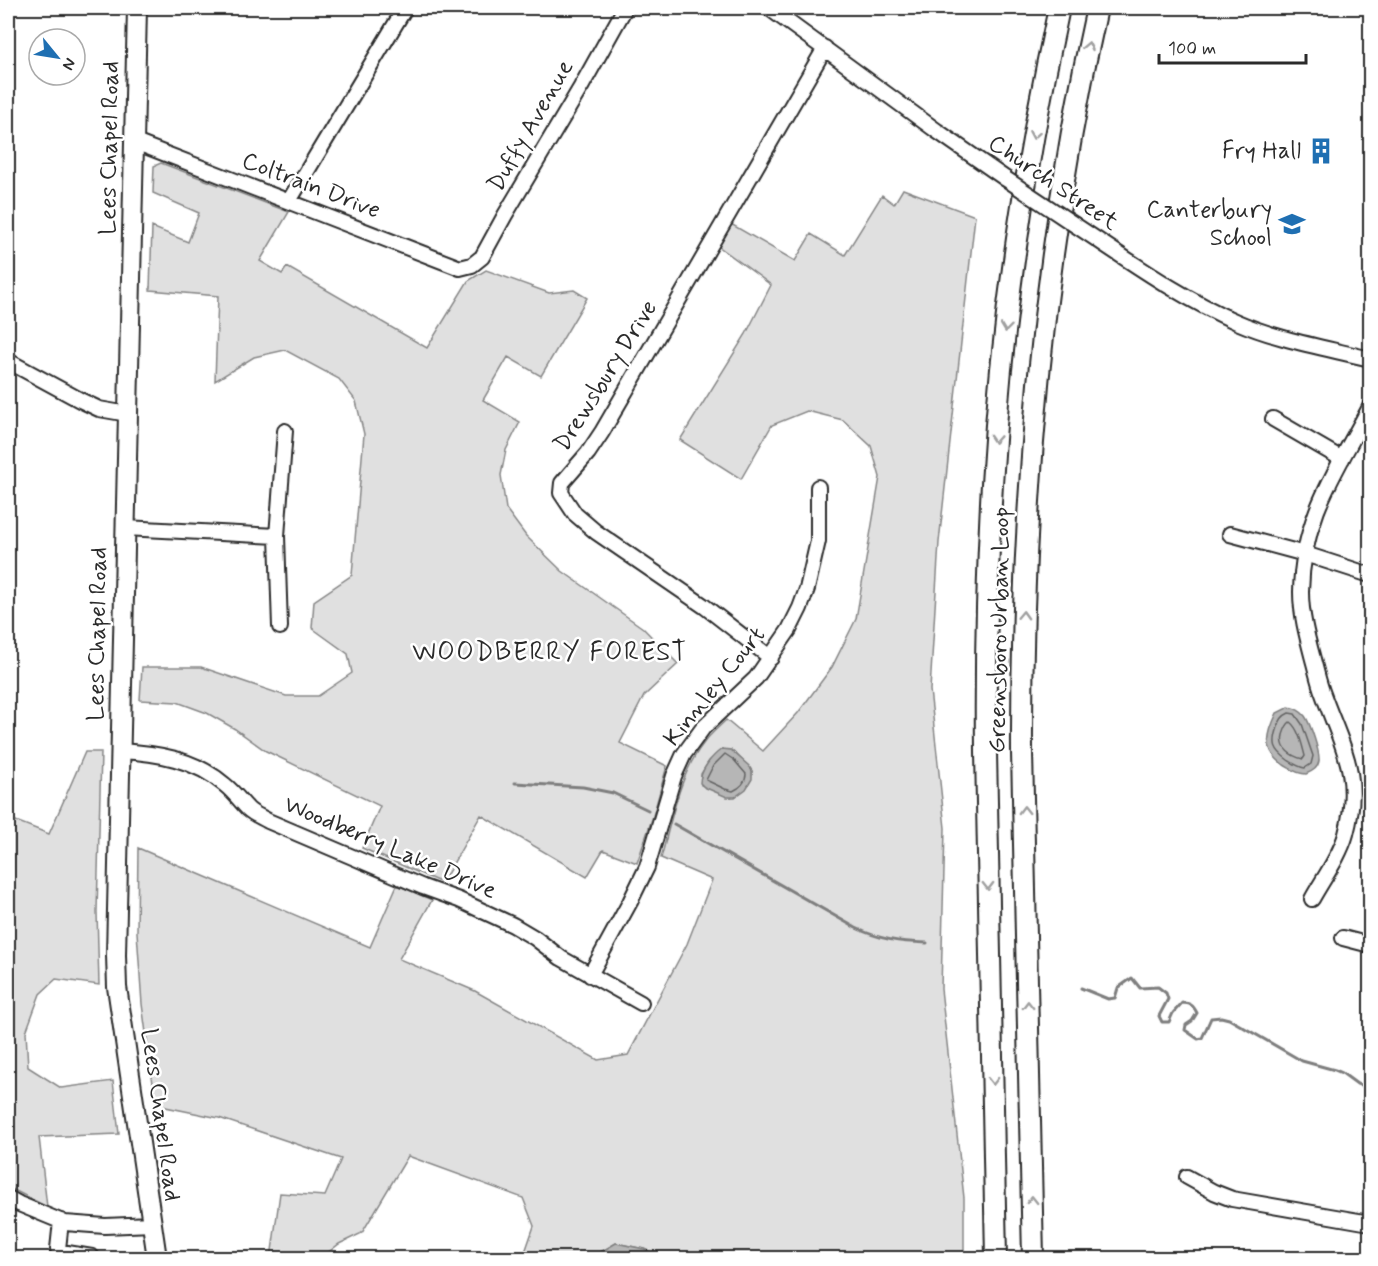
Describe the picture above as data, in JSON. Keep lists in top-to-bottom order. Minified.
{"streets":{"highway":["Greensboro Urban Loop"],"main road":["Lees Chapel Road"],"street":["Duffy Avenue","Church Street","Coltrain Drive","Drewsbury Drive","Kinnley Court","Woodberry Lake Drive"]},"crossings":[["Duffy Avenue","Coltrain Drive"],["Lees Chapel Road","Coltrain Drive"],["Lees Chapel Road","Woodberry Lake Drive"],["Church Street","Drewsbury Drive"],["Drewsbury Drive","Kinnley Court"],["Kinnley Court","Woodberry Lake Drive"]],"districts":["WOODBERRY FOREST"],"places":{"building":["Fry Hall"],"school or university":["Canterbury School"]},"scale_bar":"100 m","north":"bottom right"}
